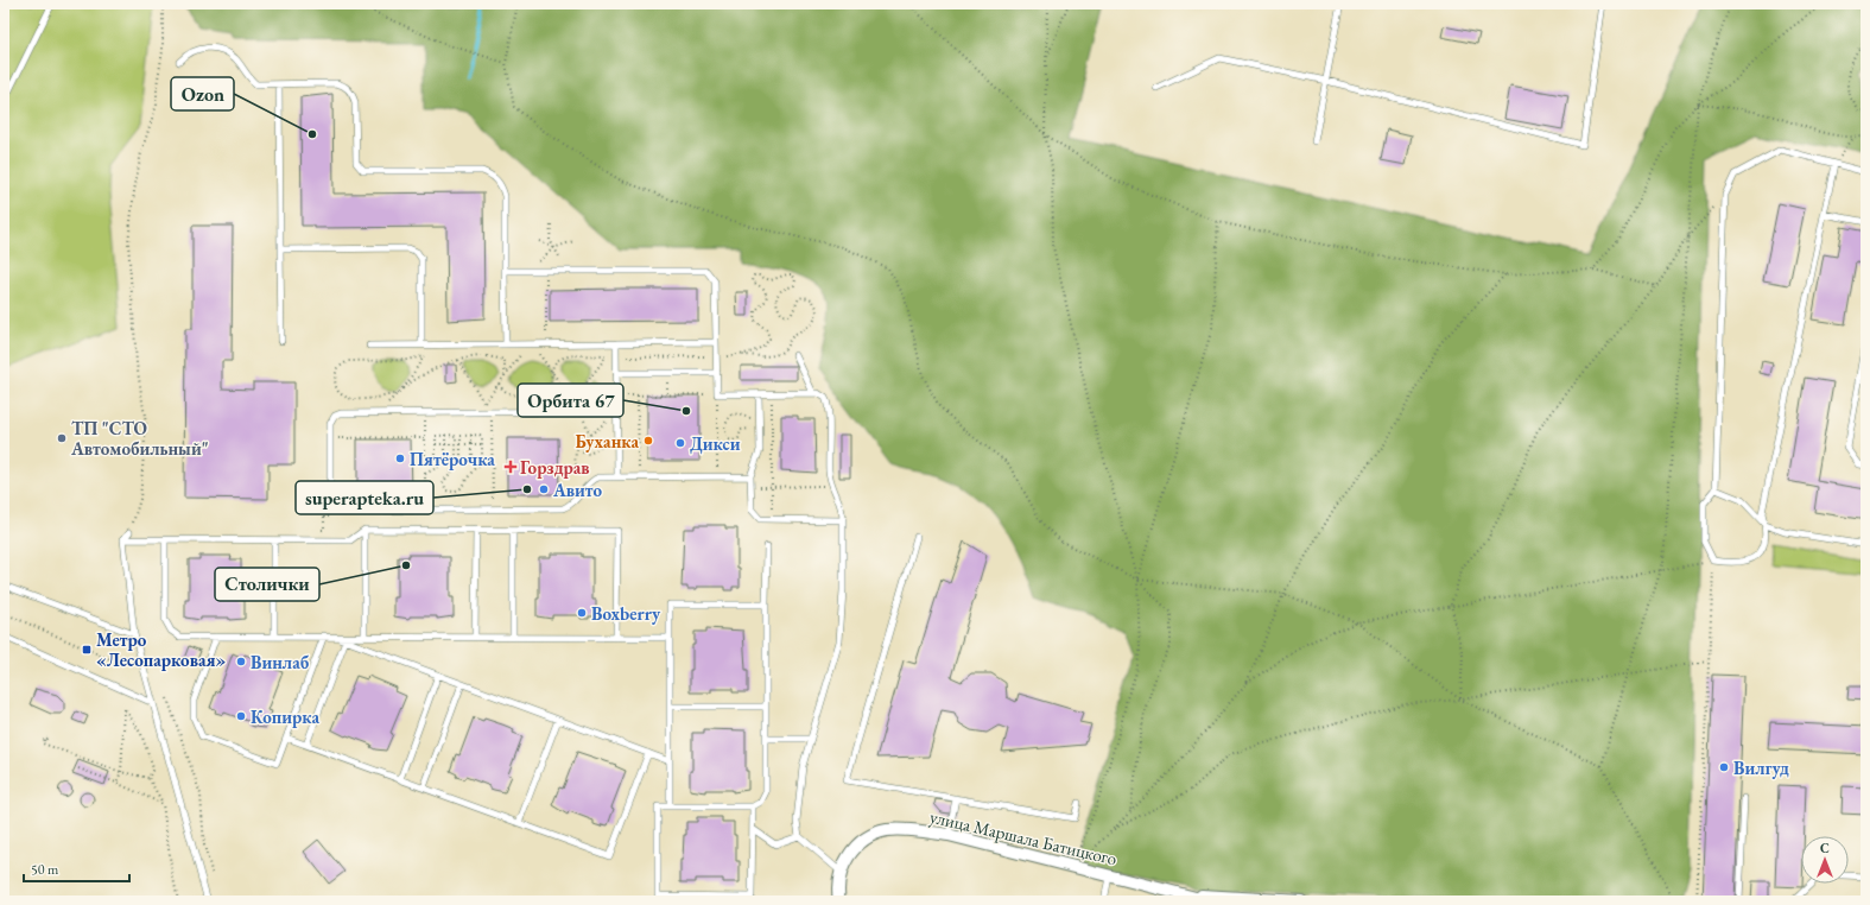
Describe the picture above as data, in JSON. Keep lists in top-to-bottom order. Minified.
{"streets":{"street":["улица Маршала Батицкого"]},"places":{"other":["Ozon","Орбита 67","ТП \"СТО Автомобильный\"","Буханка","Дикси","Пятёрочка","superapteka.ru","Авито","Столички","Boxberry","Винлаб","Копирка","Вилгуд"],"health":["Горздрав"],"transit":["Метро «Лесопарковая»"]},"scale_bar":"50 m","north":"top"}
